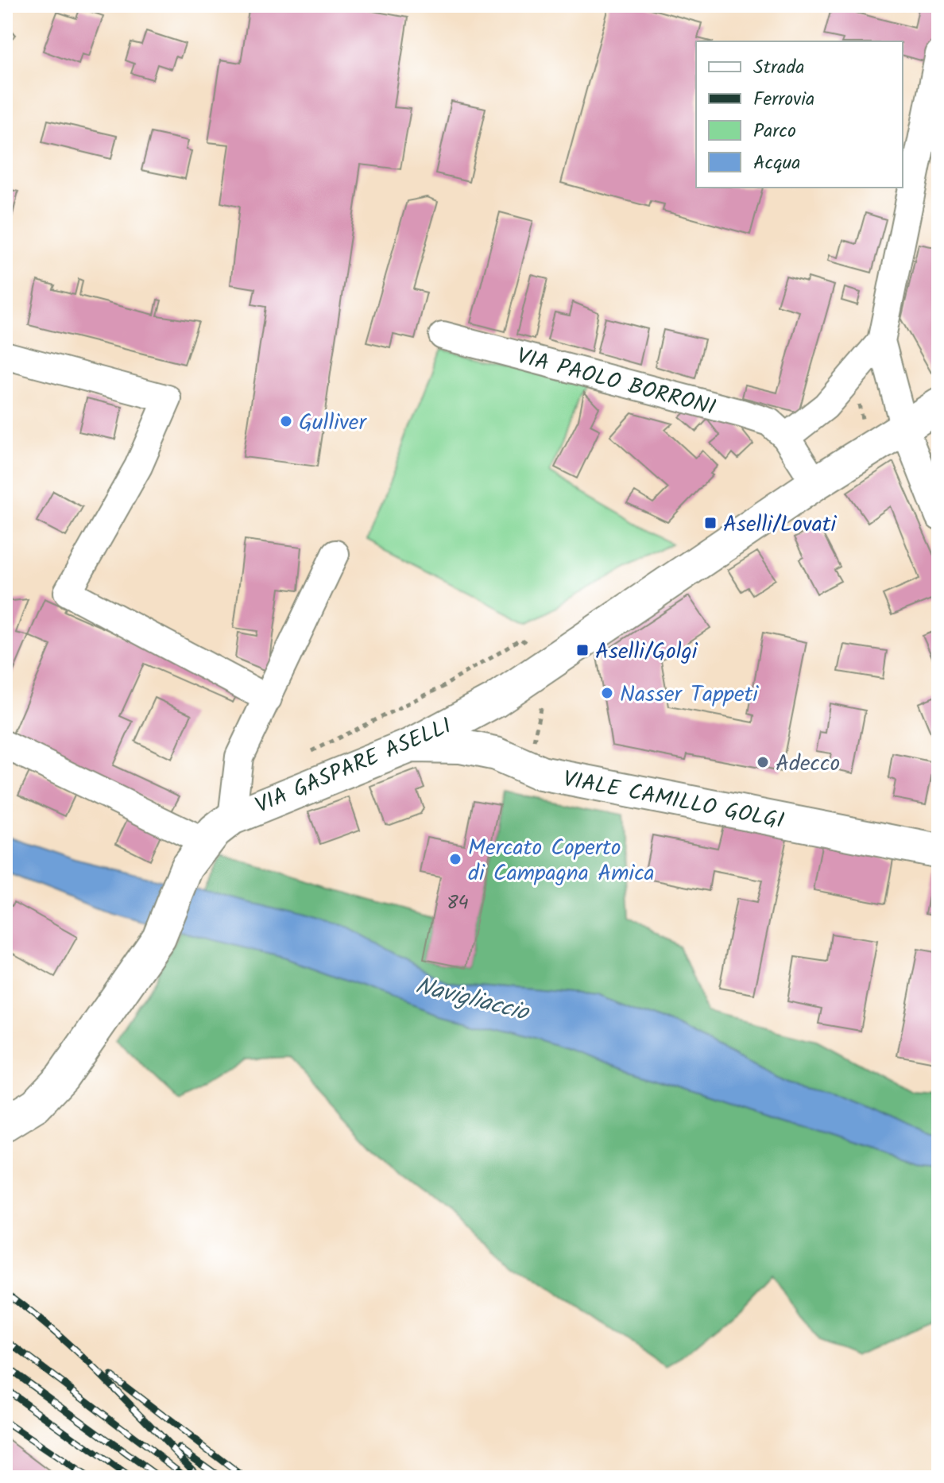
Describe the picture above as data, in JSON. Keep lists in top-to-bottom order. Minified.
{"streets":{"street":["VIA PAOLO BORRONI","VIA GASPARE ASELLI","VIALE CAMILLO GOLGI"]},"crossings":[["VIA GASPARE ASELLI","VIALE CAMILLO GOLGI"]],"water":["Navigliaccio"],"places":{"other":["Gulliver","Nasser Tappeti","Adecco","Mercato Coperto di Campagna Amica"],"transit":["Aselli/Lovati","Aselli/Golgi"]},"house_numbers":["84"],"legend":["Strada","Ferrovia","Parco","Acqua"]}
